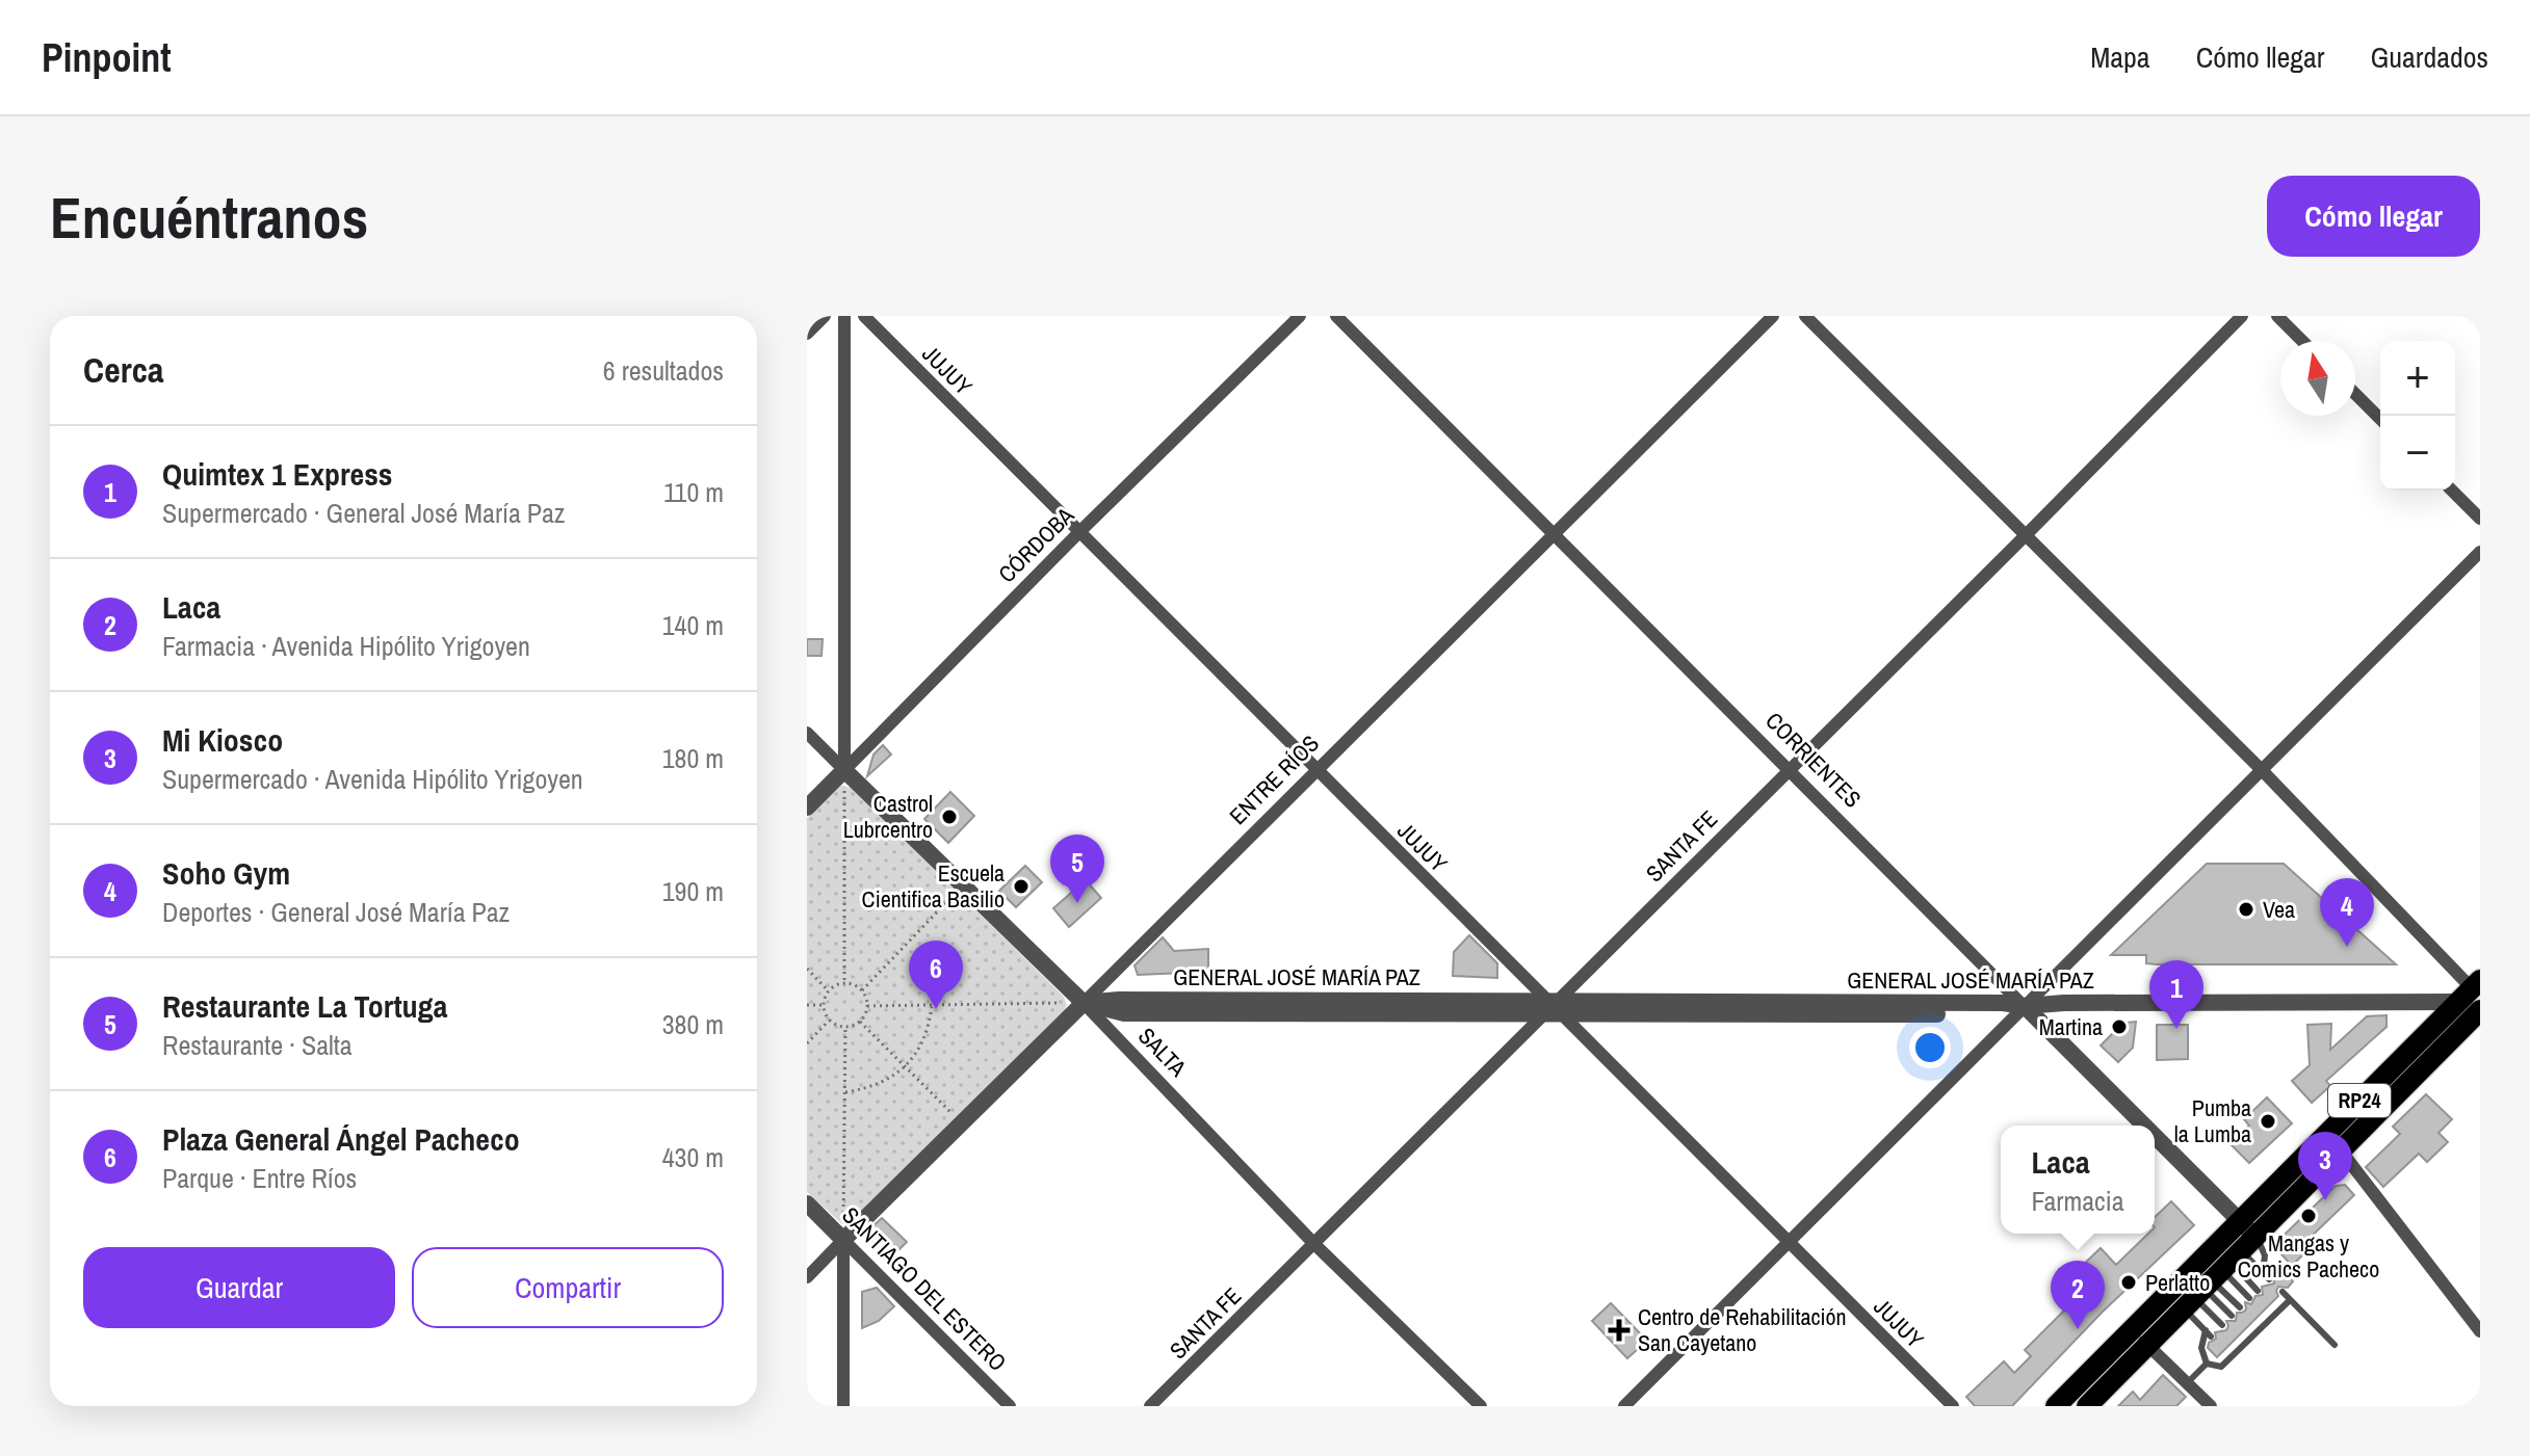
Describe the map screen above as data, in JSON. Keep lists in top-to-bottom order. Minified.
{"streets":{"main road":["RP24"],"street":["JUJUY","CÓRDOBA","CORRIENTES","ENTRE RÍOS","SANTA FE","GENERAL JOSÉ MARÍA PAZ","SALTA","SANTIAGO DEL ESTERO"]},"crossings":[["JUJUY","CÓRDOBA"],["JUJUY","ENTRE RÍOS"],["JUJUY","SANTA FE"],["JUJUY","GENERAL JOSÉ MARÍA PAZ"],["CÓRDOBA","SALTA"],["CORRIENTES","ENTRE RÍOS"],["CORRIENTES","SANTA FE"],["CORRIENTES","GENERAL JOSÉ MARÍA PAZ"],["CORRIENTES","RP24"],["ENTRE RÍOS","GENERAL JOSÉ MARÍA PAZ"],["ENTRE RÍOS","SALTA"],["ENTRE RÍOS","SANTIAGO DEL ESTERO"],["SANTA FE","GENERAL JOSÉ MARÍA PAZ"],["SANTA FE","SALTA"],["GENERAL JOSÉ MARÍA PAZ","SALTA"],["GENERAL JOSÉ MARÍA PAZ","RP24"]],"places":{"other":["Castrol Lubrcentro","Escuela Cientifica Basilio","Vea","Martina","Pumba la Lumba","Mangas y Comics Pacheco","Perlatto"],"health":["Centro de Rehabilitación San Cayetano"]},"north":"top","page":{"header":"Pinpoint","nav":["Mapa","Cómo llegar","Guardados"],"buttons":["Cómo llegar",["Guardar","Compartir"]],"title":"Encuéntranos","heading":["Cerca","6 resultados"],"map_buttons":["+","−"],"list":[{"mark":"1","name":"Quimtex 1 Express","note":"Supermercado · General José María Paz","value":"110 m"},{"mark":"2","name":"Laca","note":"Farmacia · Avenida Hipólito Yrigoyen","value":"140 m"},{"mark":"3","name":"Mi Kiosco","note":"Supermercado · Avenida Hipólito Yrigoyen","value":"180 m"},{"mark":"4","name":"Soho Gym","note":"Deportes · General José María Paz","value":"190 m"},{"mark":"5","name":"Restaurante La Tortuga","note":"Restaurante · Salta","value":"380 m"},{"mark":"6","name":"Plaza General Ángel Pacheco","note":"Parque · Entre Ríos","value":"430 m"}],"pins":["5","4","6","1","3","2"],"popup":["Laca","Farmacia"]}}
